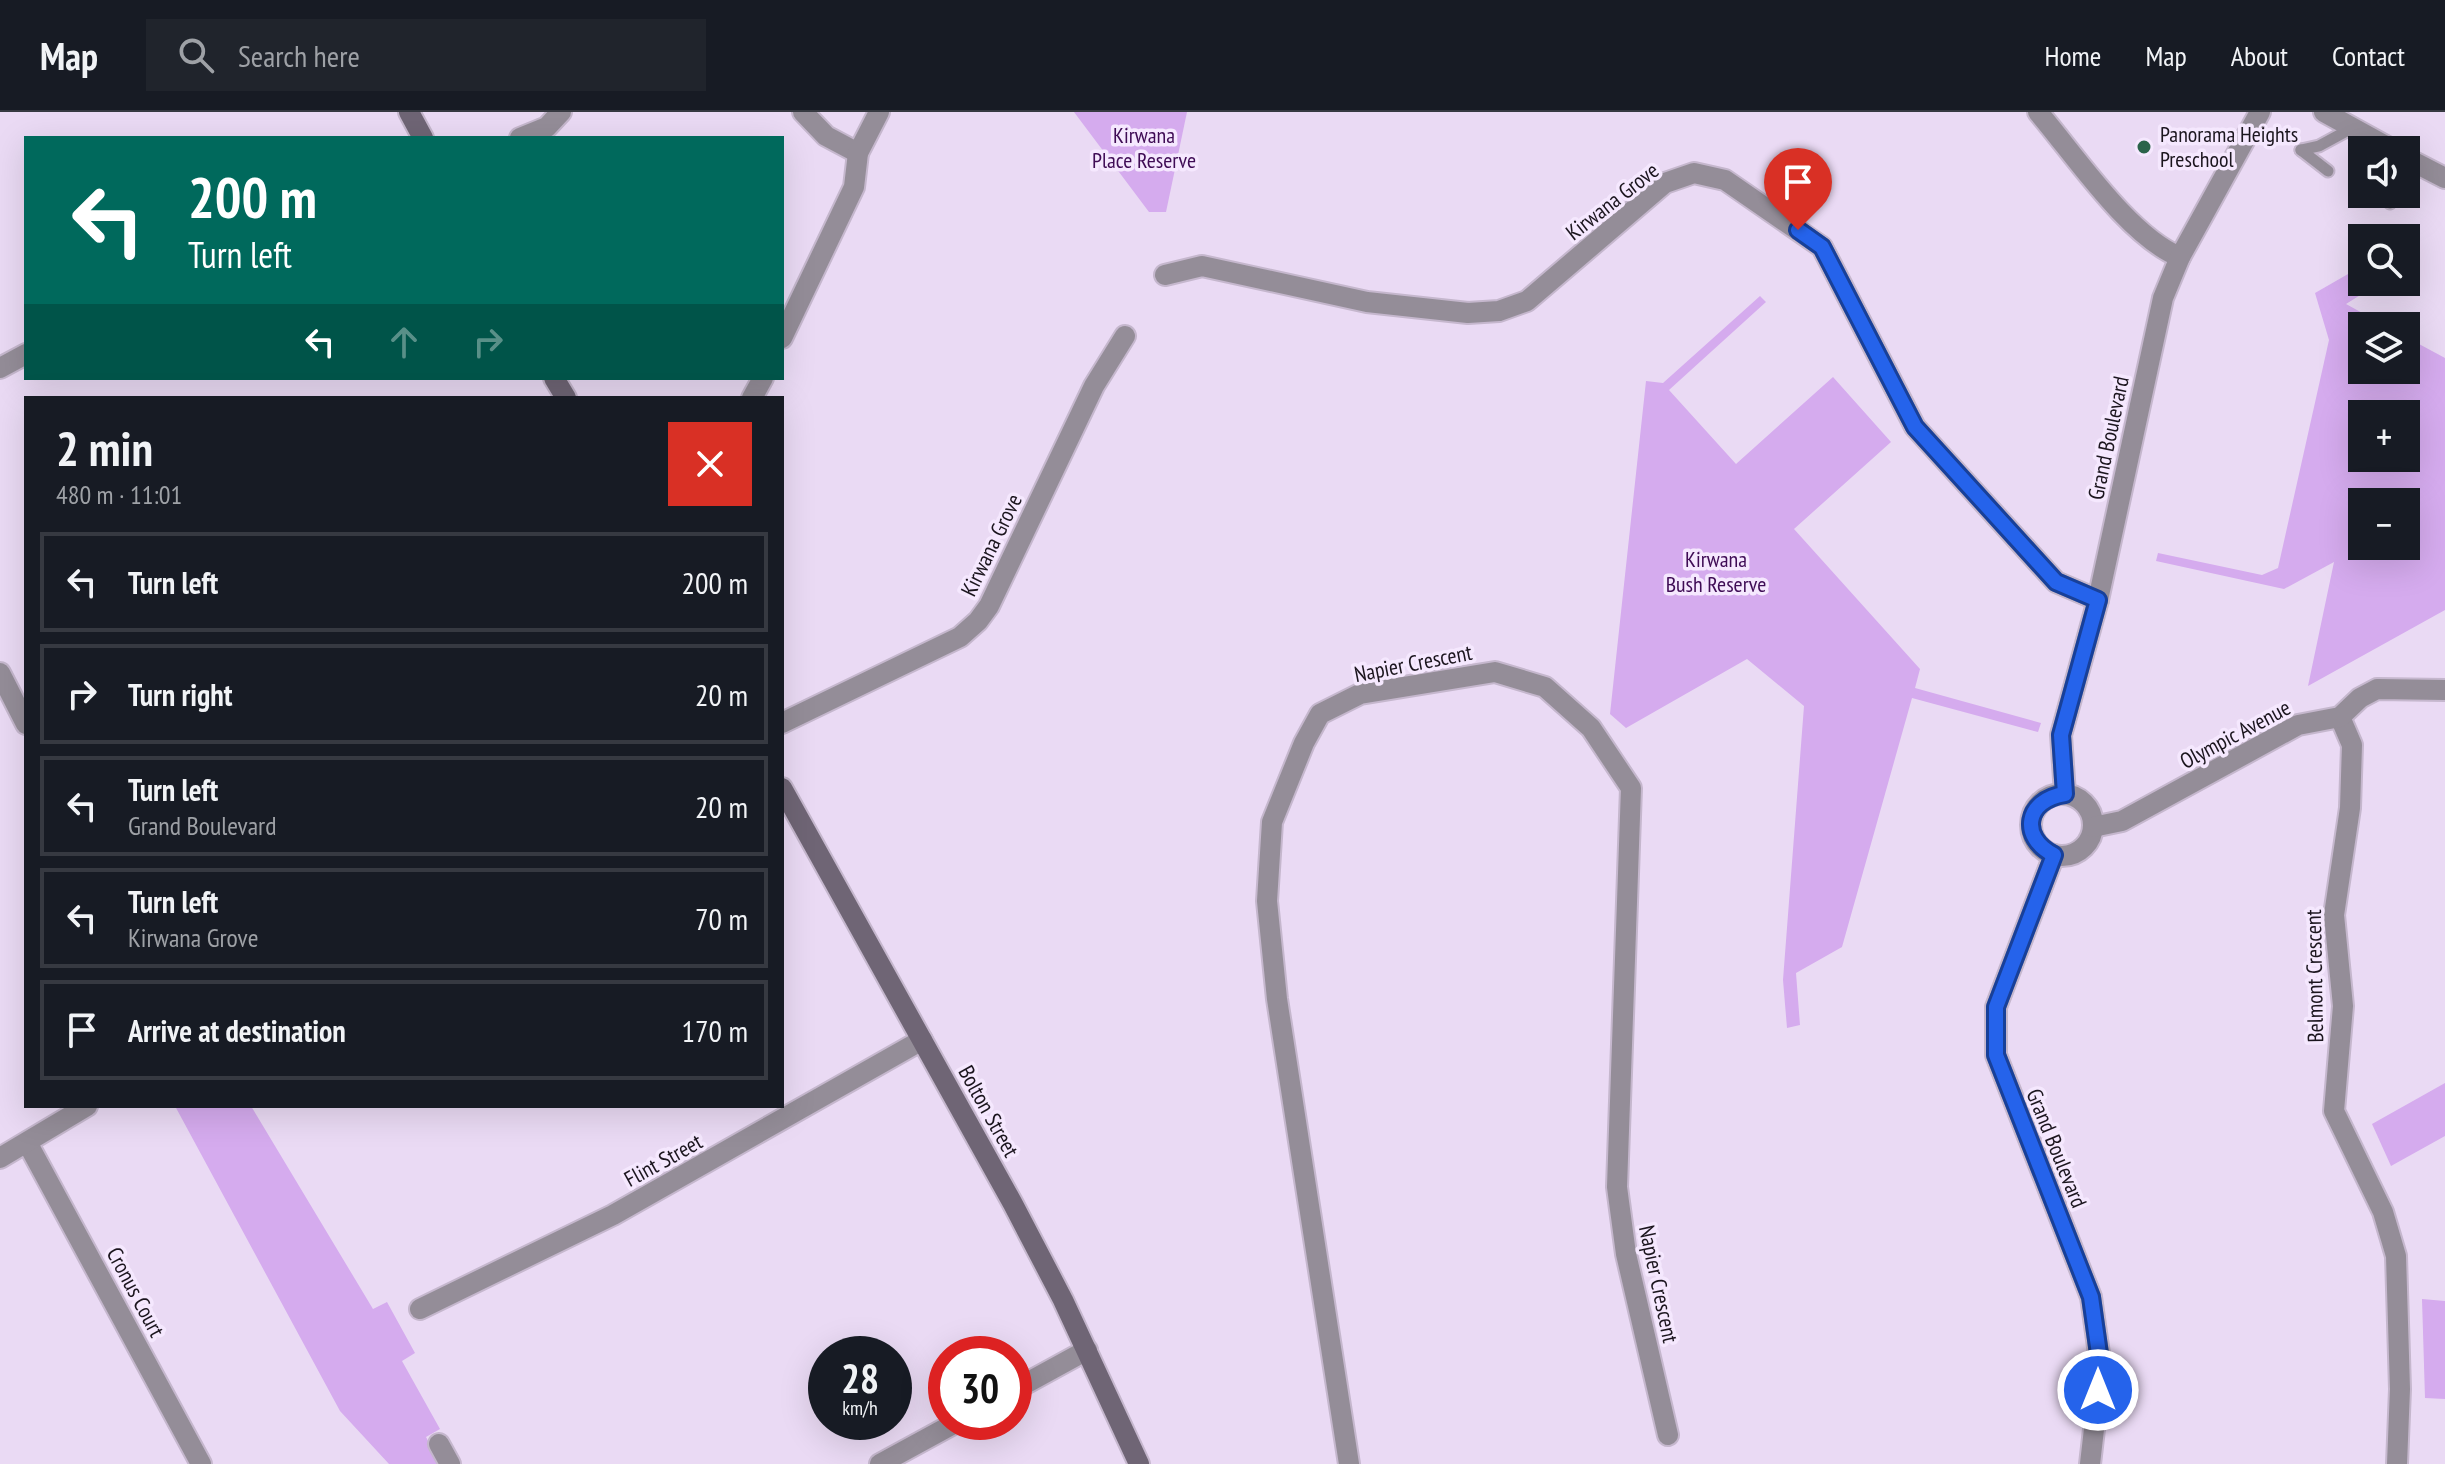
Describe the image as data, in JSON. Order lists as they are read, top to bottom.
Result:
{
  "streets": {
    "main road": ["Bolton Street"],
    "street": [
      "Kirwana Grove",
      "Grand Boulevard",
      "Napier Crescent",
      "Olympic Avenue",
      "Belmont Crescent",
      "Flint Street",
      "Cronus Court"
    ]
  },
  "crossings": [
    ["Kirwana Grove", "Grand Boulevard"],
    ["Grand Boulevard", "Olympic Avenue"],
    ["Olympic Avenue", "Belmont Crescent"],
    ["Bolton Street", "Flint Street"]
  ],
  "parks": ["Kirwana Place Reserve", "Kirwana Bush Reserve"],
  "places": ["Panorama Heights Preschool"],
  "page": {
    "header": "Map",
    "search": "Search here",
    "nav": [
      "Home",
      "Map",
      "About",
      "Contact"
    ],
    "map_buttons": ["+", "−"],
    "turn": ["200 m", "Turn left"],
    "heading": ["2 min", "480 m · 11:01"],
    "list": [
      {
        "name": "Turn left",
        "value": "200 m"
      },
      {
        "name": "Turn right",
        "value": "20 m"
      },
      {
        "name": "Turn left",
        "note": "Grand Boulevard",
        "value": "20 m"
      },
      {
        "name": "Turn left",
        "note": "Kirwana Grove",
        "value": "70 m"
      },
      {
        "name": "Arrive at destination",
        "value": "170 m"
      }
    ],
    "speed": "28 km/h",
    "limit": "30"
  }
}
